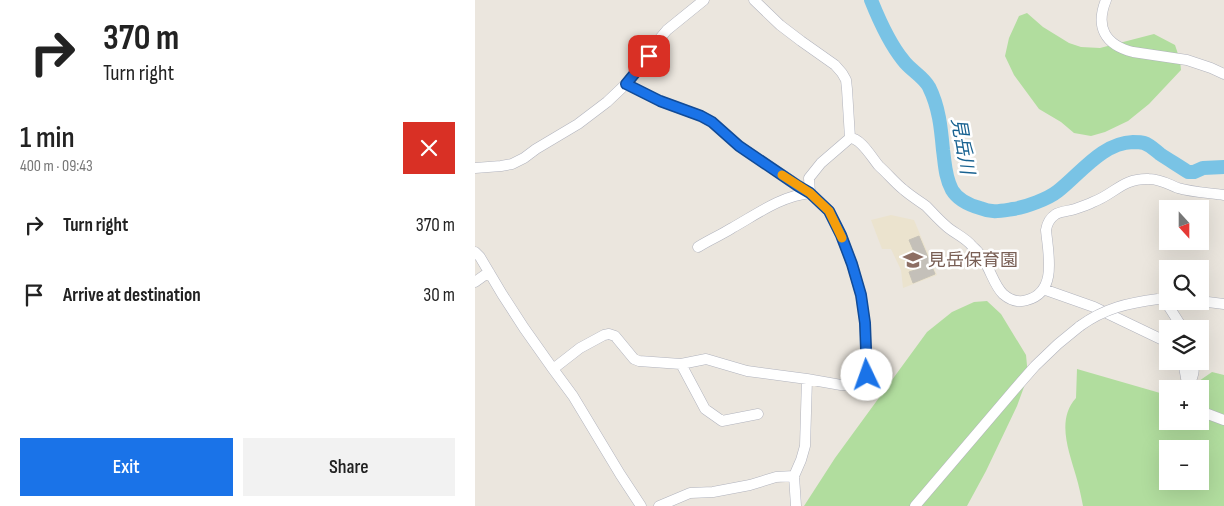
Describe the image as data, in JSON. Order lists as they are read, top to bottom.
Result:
{
  "water": ["見岳川"],
  "places": {
    "school or university": ["見岳保育園"]
  },
  "north": "bottom",
  "page": {
    "turn": ["370 m", "Turn right"],
    "heading": ["1 min", "400 m · 09:43"],
    "list": [
      {
        "name": "Turn right",
        "value": "370 m"
      },
      {
        "name": "Arrive at destination",
        "value": "30 m"
      }
    ],
    "map_buttons": ["+", "−"],
    "buttons": ["Exit", "Share"]
  }
}
